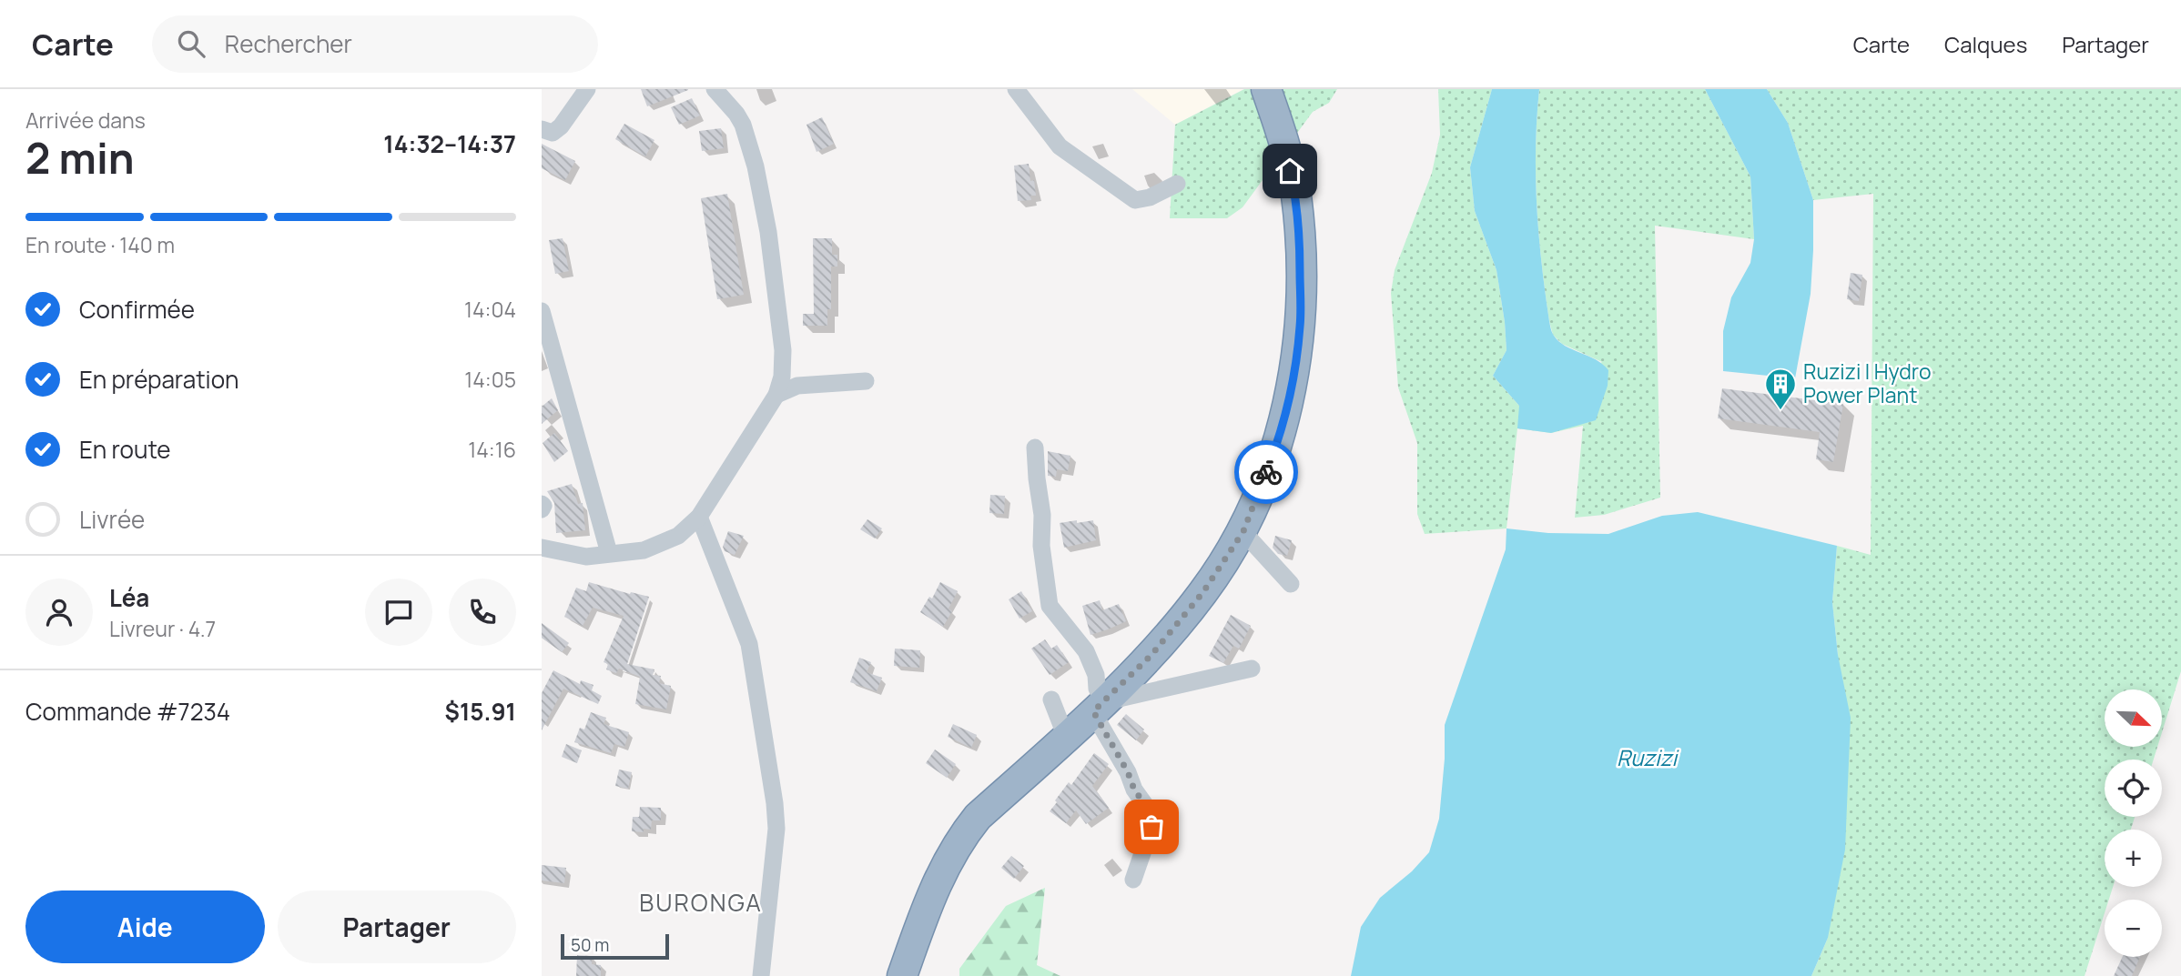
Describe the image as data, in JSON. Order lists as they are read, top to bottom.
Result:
{
  "districts": ["BURONGA"],
  "water": ["Ruzizi"],
  "places": {
    "building": ["Ruzizi I Hydro Power Plant"]
  },
  "scale_bar": "50 m",
  "north": "bottom right",
  "page": {
    "header": "Carte",
    "search": "Rechercher",
    "nav": ["Carte", "Calques", "Partager"],
    "heading": ["2 min", "Arrivée dans", "14:32–14:37"],
    "panel": [
      "Léa",
      "Livreur · 4.7",
      "Commande #7234",
      "$15.91"
    ],
    "bar": "En route · 140 m",
    "list": [
      ["Confirmée", "14:04"],
      ["En préparation", "14:05"],
      ["En route", "14:16"],
      "Livrée"
    ],
    "map_buttons": ["+", "−"],
    "buttons": ["Aide", "Partager"],
    "scale": "50 m"
  }
}
